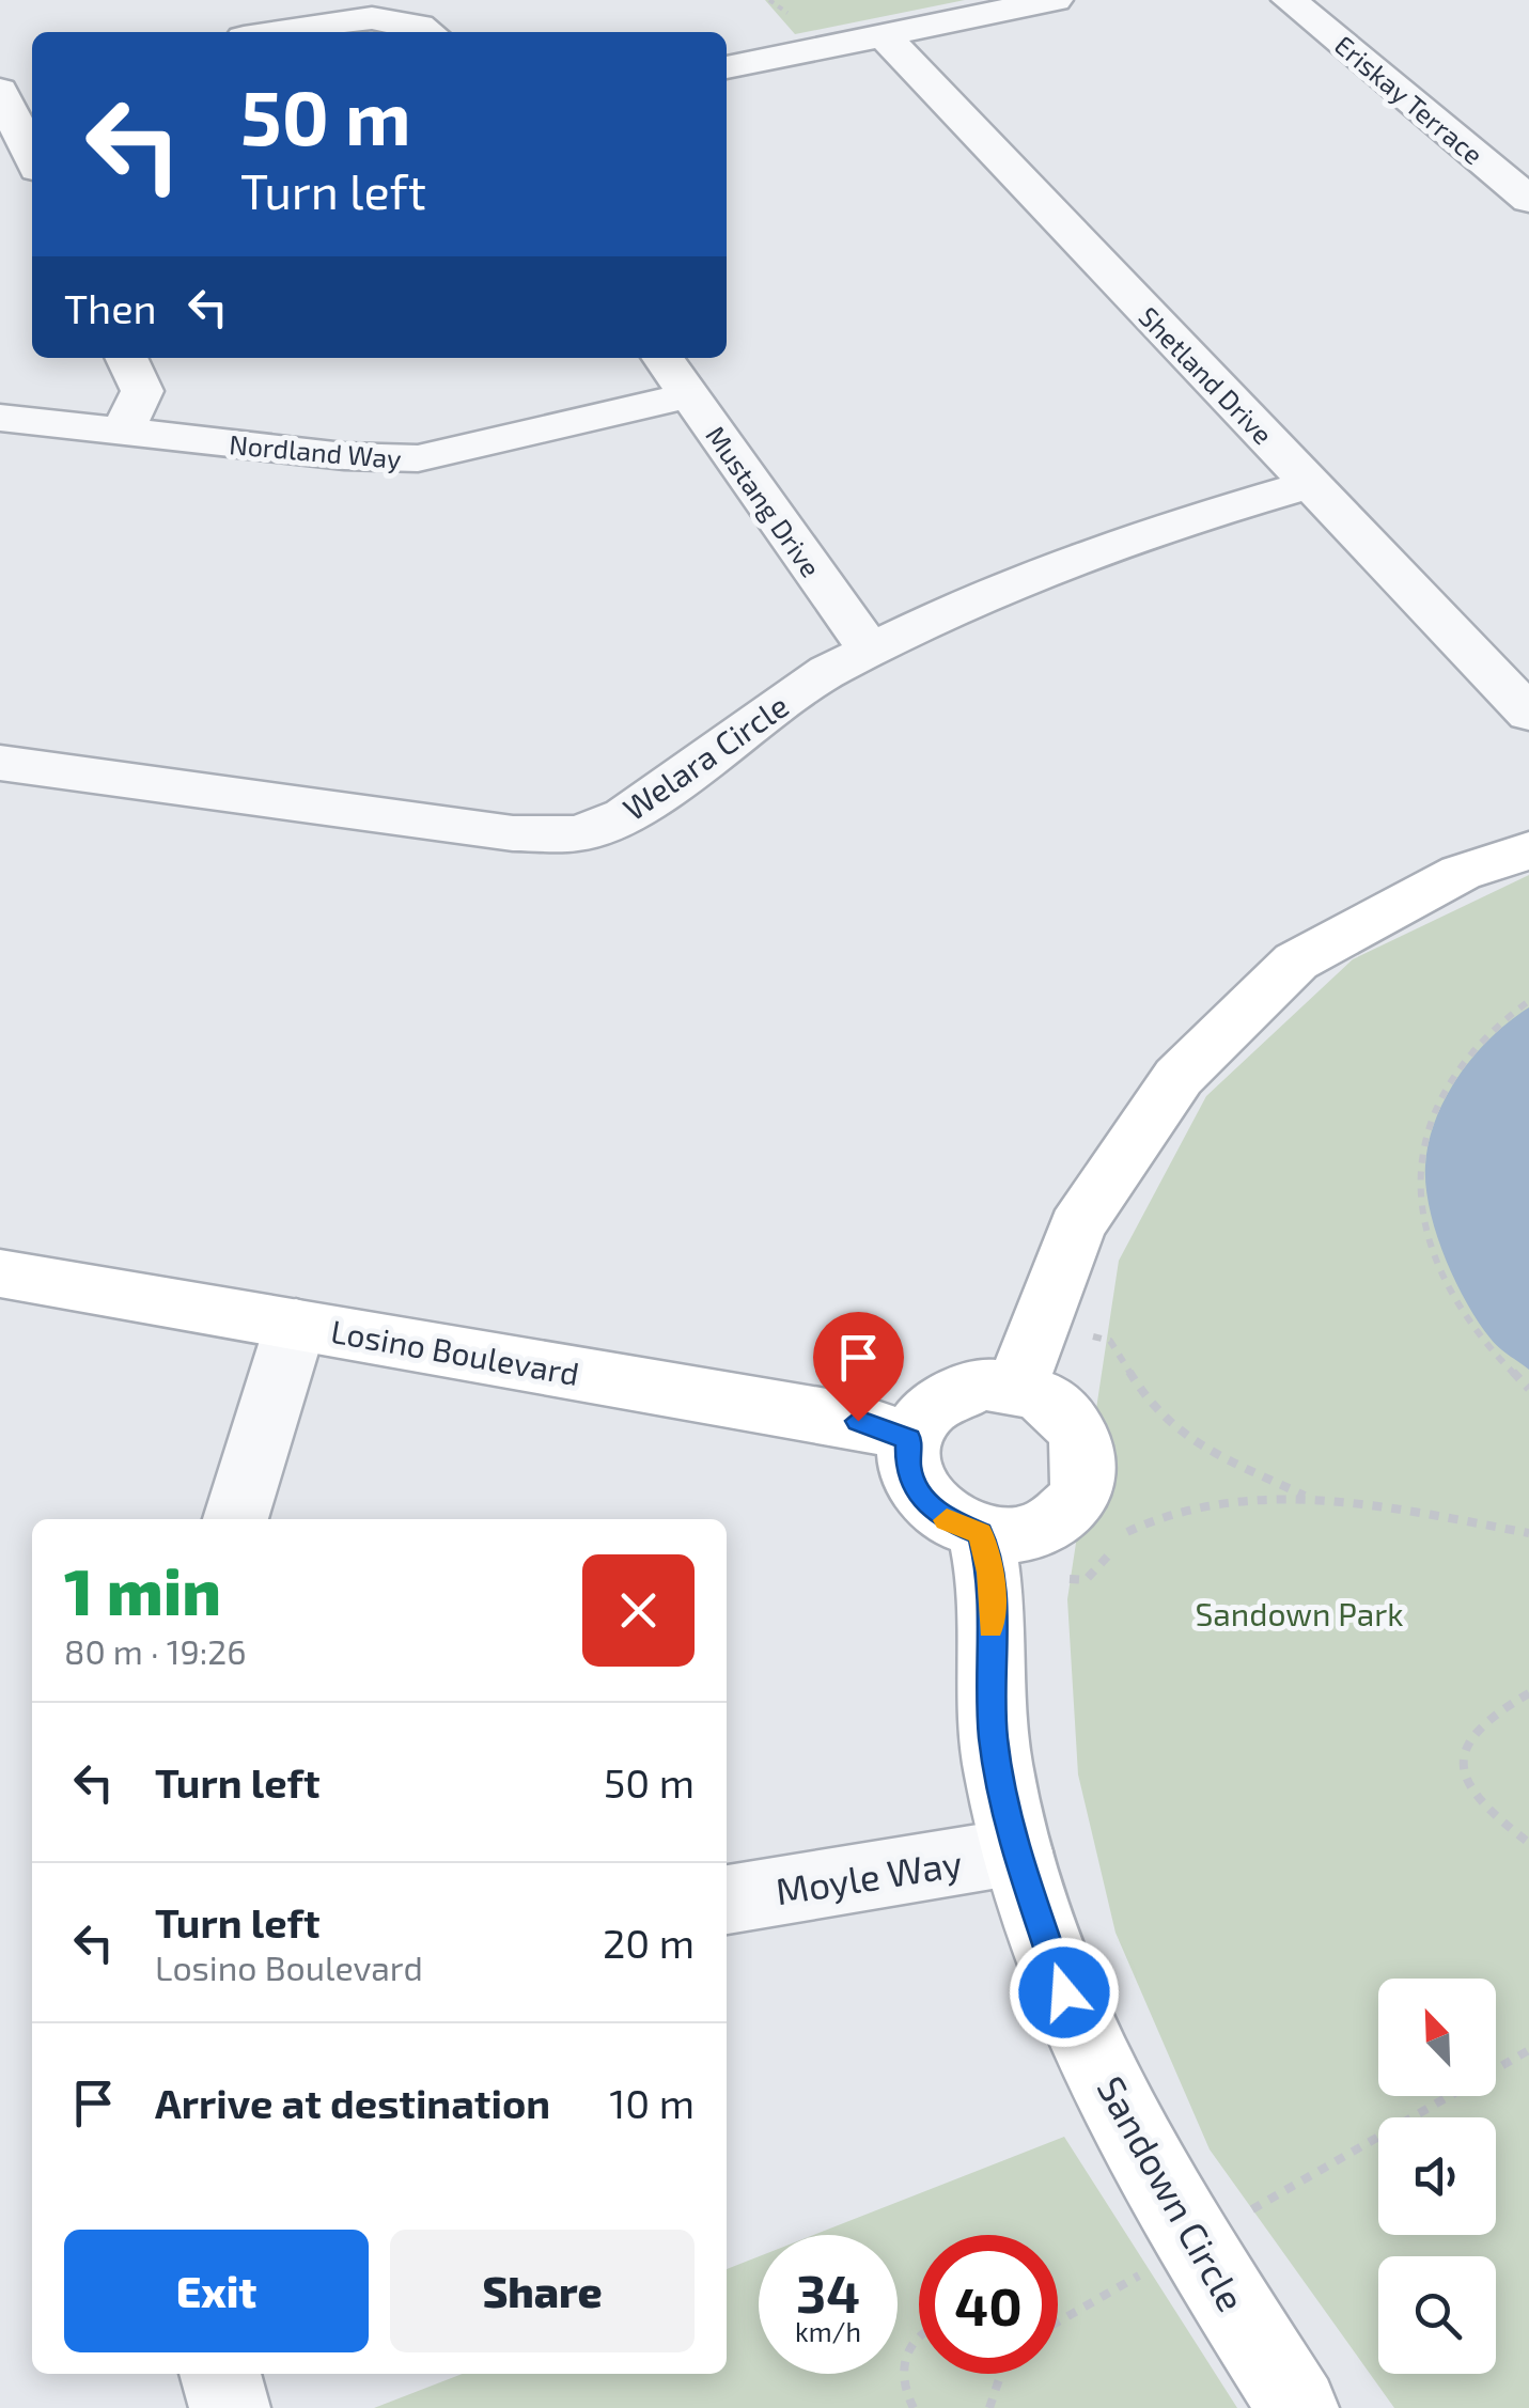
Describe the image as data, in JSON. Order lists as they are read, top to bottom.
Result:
{
  "streets": {
    "street": [
      "Eriskay Terrace",
      "Shetland Drive",
      "Nordland Way",
      "Mustang Drive",
      "Welara Circle",
      "Losino Boulevard",
      "Moyle Way",
      "Sandown Circle"
    ]
  },
  "crossings": [
    ["Shetland Drive", "Welara Circle"],
    ["Nordland Way", "Mustang Drive"],
    ["Mustang Drive", "Welara Circle"],
    ["Losino Boulevard", "Sandown Circle"],
    ["Moyle Way", "Sandown Circle"]
  ],
  "parks": ["Sandown Park"],
  "north": "top left",
  "page": {
    "turn": ["50 m", "Turn left"],
    "then": "Then",
    "heading": ["1 min", "80 m · 19:26"],
    "list": [
      {
        "name": "Turn left",
        "value": "50 m"
      },
      {
        "name": "Turn left",
        "note": "Losino Boulevard",
        "value": "20 m"
      },
      {
        "name": "Arrive at destination",
        "value": "10 m"
      }
    ],
    "buttons": ["Exit", "Share"],
    "speed": "34 km/h",
    "limit": "40"
  }
}
